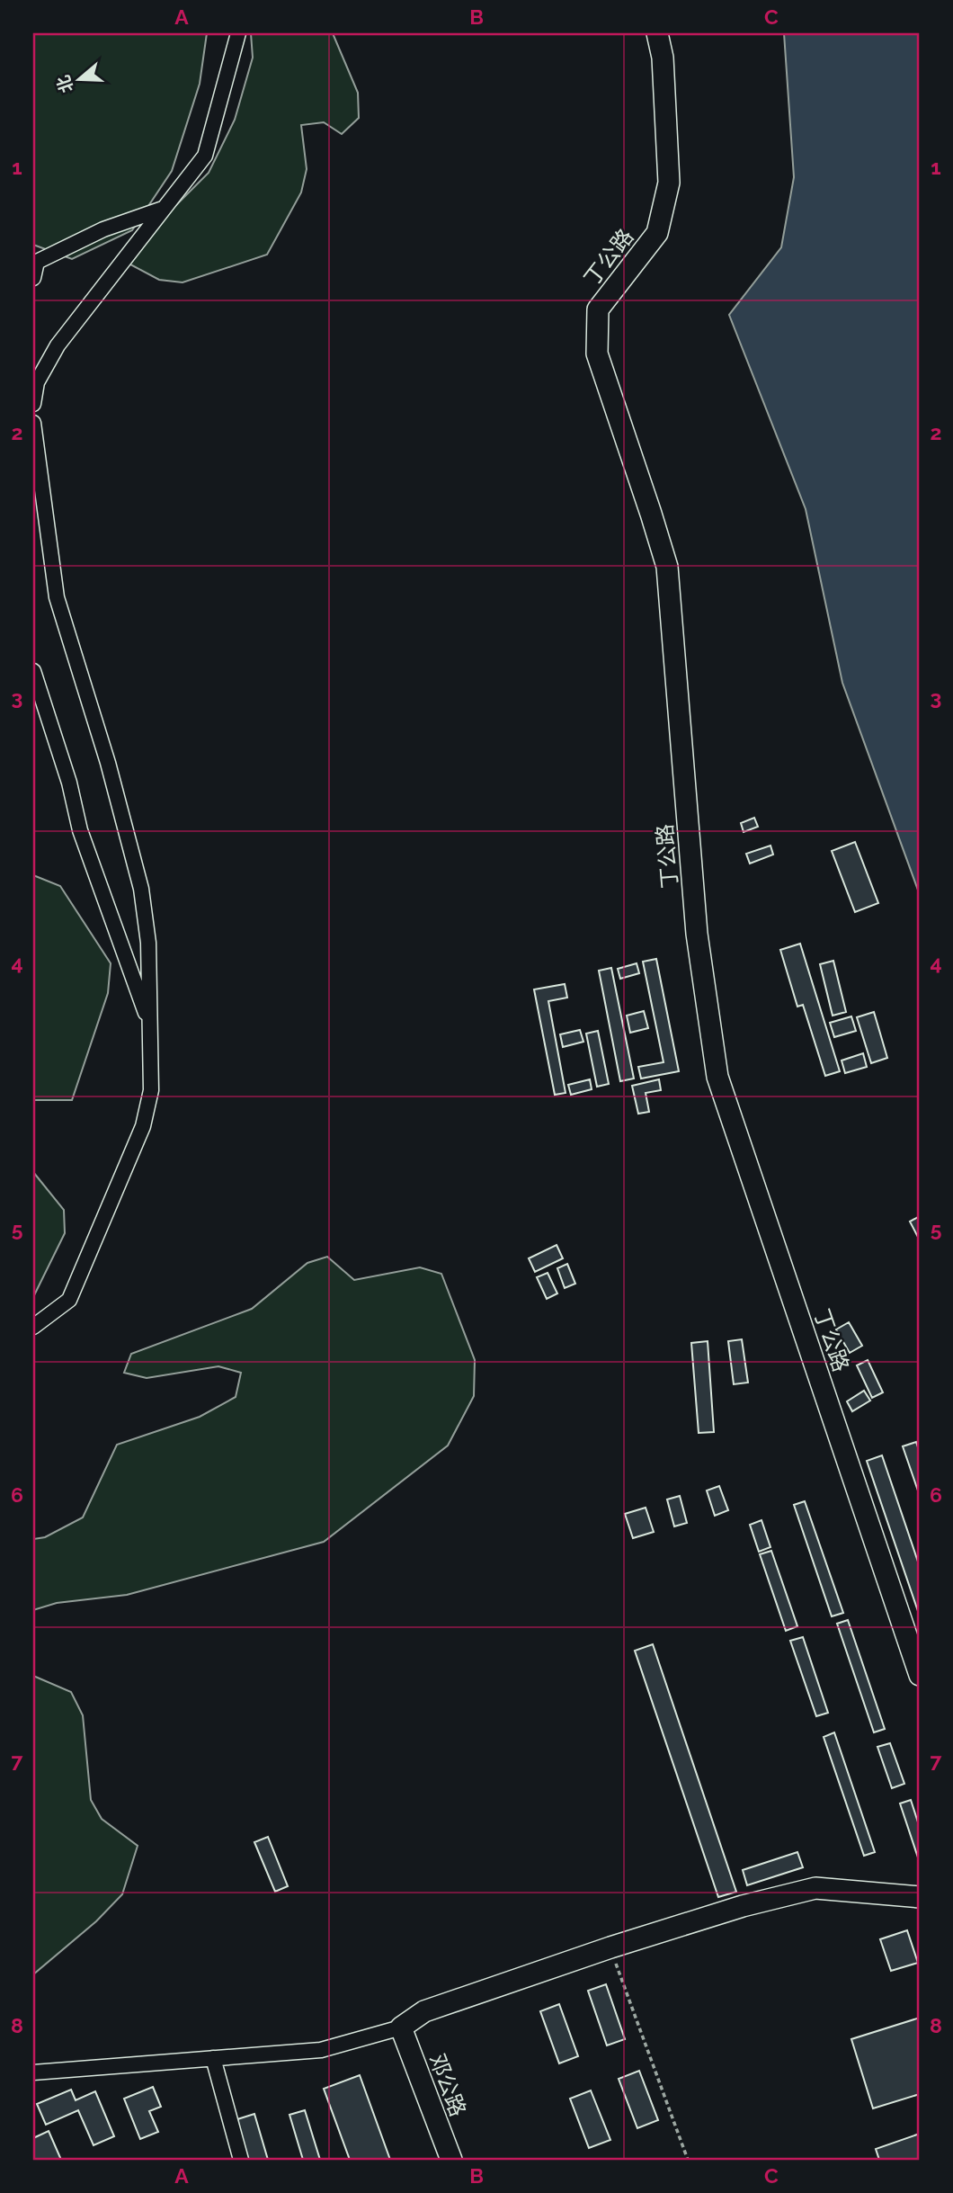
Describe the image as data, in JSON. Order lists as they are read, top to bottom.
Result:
{
  "streets": {
    "street": ["丁公路", "邓公路"]
  },
  "north": "left",
  "grid": {
    "columns": ["A", "B", "C"],
    "rows": [
      "1",
      "2",
      "3",
      "4",
      "5",
      "6",
      "7",
      "8"
    ]
  }
}
